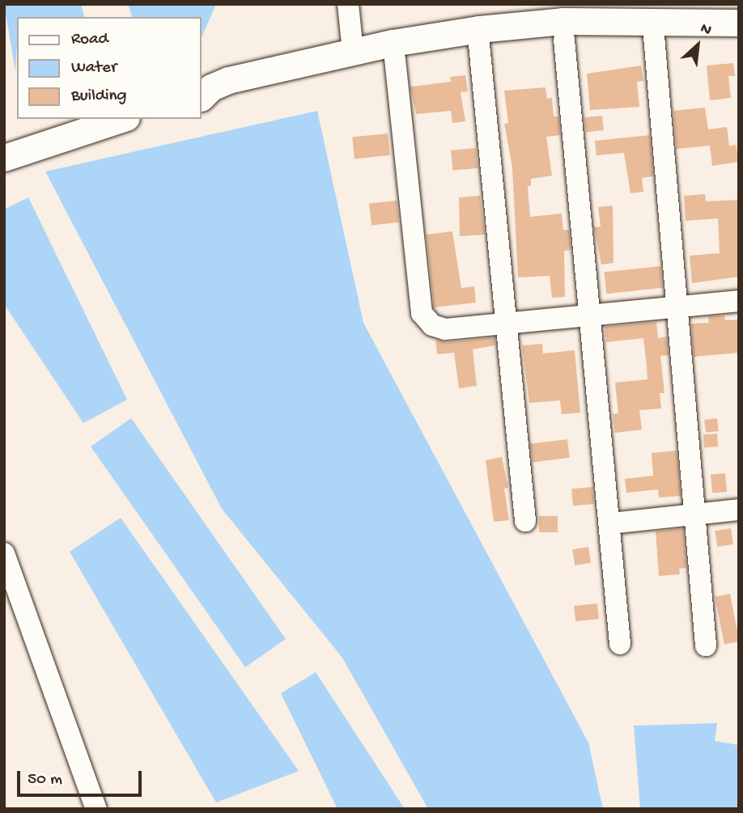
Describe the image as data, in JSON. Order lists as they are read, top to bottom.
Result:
{
  "legend": ["Road", "Water", "Building"],
  "scale_bar": "50 m",
  "north": "top right"
}
